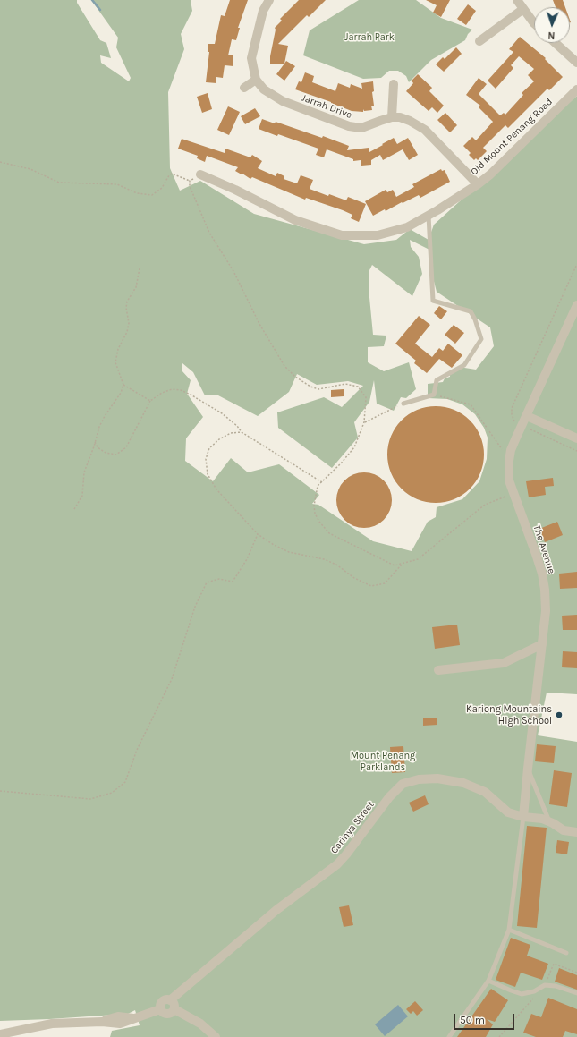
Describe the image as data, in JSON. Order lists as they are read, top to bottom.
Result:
{
  "streets": {
    "street": [
      "Jarrah Drive",
      "Old Mount Penang Road",
      "The Avenue",
      "Carinya Street"
    ]
  },
  "crossings": [
    ["Jarrah Drive", "Old Mount Penang Road"],
    ["The Avenue", "Carinya Street"]
  ],
  "parks": ["Jarrah Park", "Mount Penang Parklands"],
  "places": ["Kariong Mountains High School"],
  "scale_bar": "50 m",
  "north": "bottom"
}
